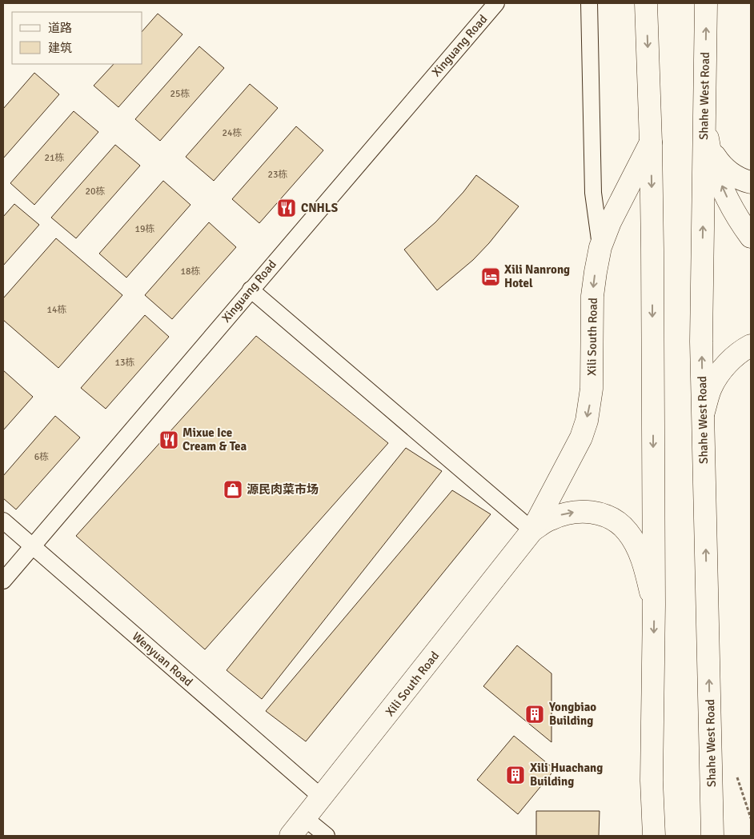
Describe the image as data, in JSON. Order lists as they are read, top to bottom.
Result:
{
  "streets": {
    "main road": ["Shahe West Road", "Xili South Road"],
    "street": ["Xinguang Road", "Wenyuan Road"]
  },
  "crossings": [
    ["Xinguang Road", "Wenyuan Road"],
    ["Xili South Road", "Wenyuan Road"]
  ],
  "places": {
    "restaurant": ["CNHLS", "Mixue Ice Cream & Tea"],
    "hotel": ["Xili Nanrong Hotel"],
    "shop": ["源民肉菜市场"],
    "building": ["Yongbiao Building", "Xili Huachang Building"]
  },
  "house_numbers": [
    "25栋",
    "24栋",
    "21栋",
    "23栋",
    "20栋",
    "19栋",
    "18栋",
    "14栋",
    "13栋",
    "6栋"
  ],
  "legend": ["道路", "建筑"]
}
